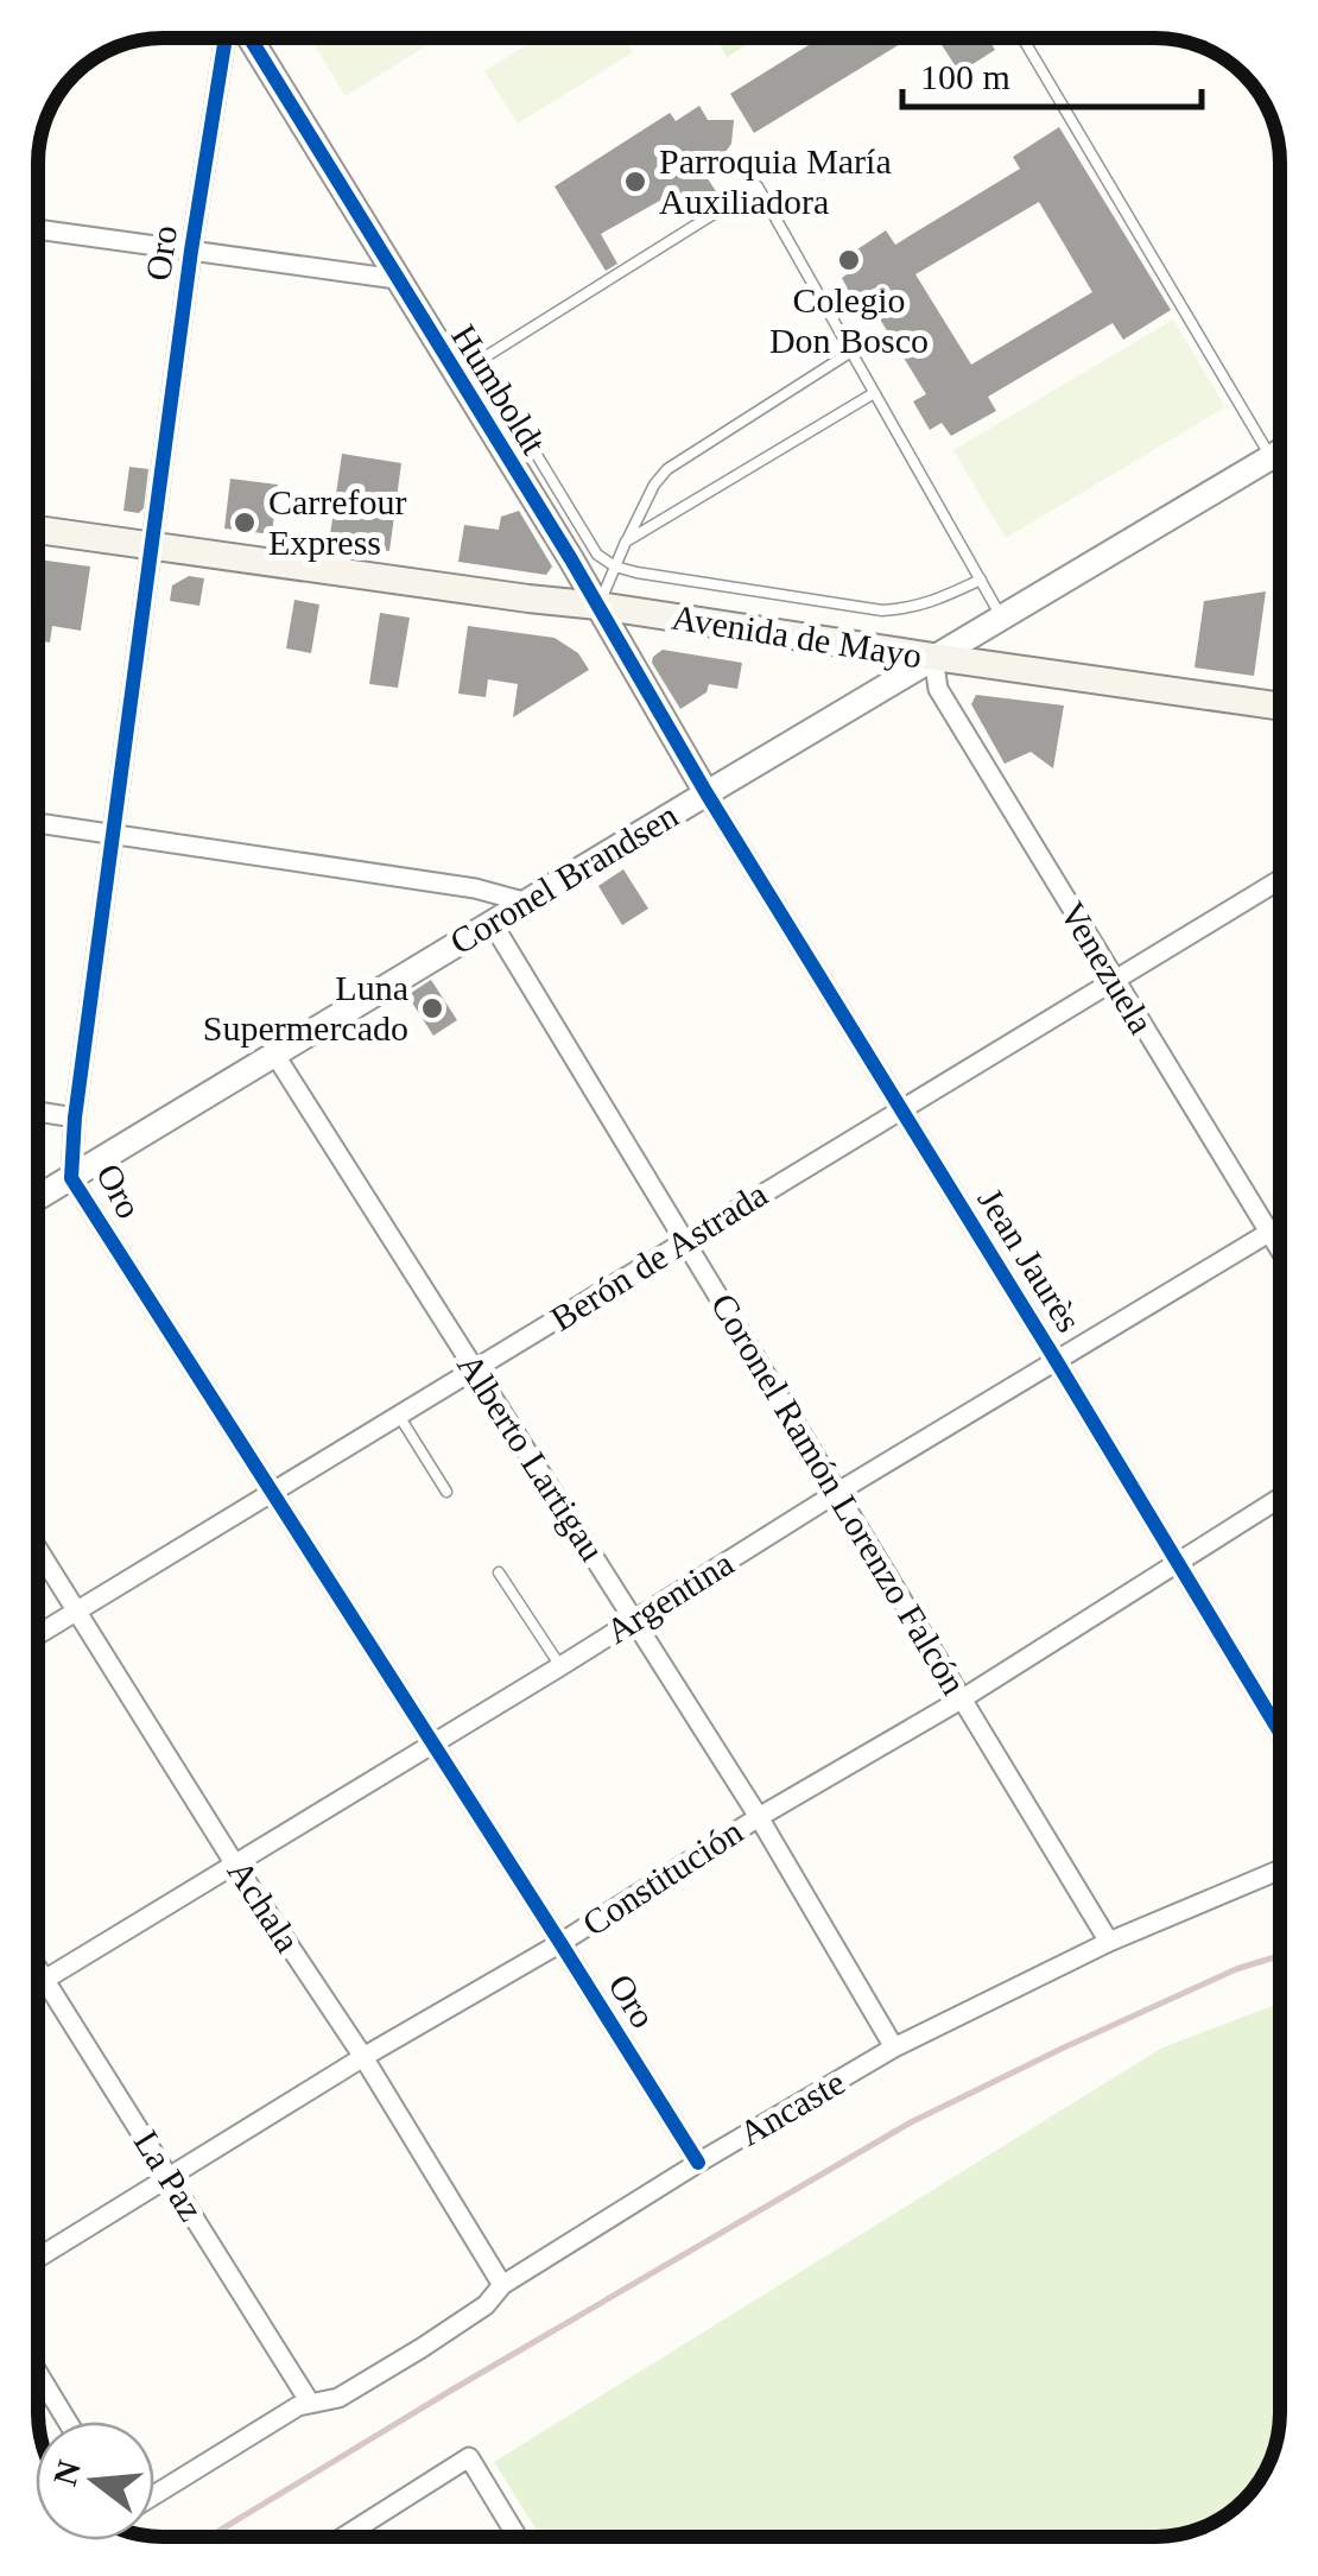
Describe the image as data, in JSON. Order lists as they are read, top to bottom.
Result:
{
  "streets": {
    "main road": ["Avenida de Mayo"],
    "street": [
      "Oro",
      "Humboldt",
      "Coronel Brandsen",
      "Venezuela",
      "Berón de Astrada",
      "Jean Jaurès",
      "Alberto Lartigau",
      "Coronel Ramón Lorenzo Falcón",
      "Argentina",
      "Constitución",
      "Achala",
      "Ancaste",
      "La Paz"
    ]
  },
  "crossings": [
    ["Oro", "Avenida de Mayo"],
    ["Oro", "Coronel Brandsen"],
    ["Oro", "Berón de Astrada"],
    ["Oro", "Argentina"],
    ["Oro", "Constitución"],
    ["Oro", "Ancaste"],
    ["Humboldt", "Avenida de Mayo"],
    ["Humboldt", "Coronel Brandsen"],
    ["Humboldt", "Jean Jaurès"],
    ["Avenida de Mayo", "Coronel Brandsen"],
    ["Avenida de Mayo", "Venezuela"],
    ["Coronel Brandsen", "Venezuela"],
    ["Coronel Brandsen", "Jean Jaurès"],
    ["Coronel Brandsen", "Alberto Lartigau"],
    ["Coronel Brandsen", "Coronel Ramón Lorenzo Falcón"],
    ["Venezuela", "Berón de Astrada"],
    ["Venezuela", "Argentina"],
    ["Berón de Astrada", "Jean Jaurès"],
    ["Berón de Astrada", "Alberto Lartigau"],
    ["Berón de Astrada", "Coronel Ramón Lorenzo Falcón"],
    ["Berón de Astrada", "Achala"],
    ["Jean Jaurès", "Argentina"],
    ["Jean Jaurès", "Constitución"],
    ["Alberto Lartigau", "Argentina"],
    ["Alberto Lartigau", "Constitución"],
    ["Alberto Lartigau", "Ancaste"],
    ["Coronel Ramón Lorenzo Falcón", "Argentina"],
    ["Coronel Ramón Lorenzo Falcón", "Constitución"],
    ["Coronel Ramón Lorenzo Falcón", "Ancaste"],
    ["Argentina", "Achala"],
    ["Argentina", "La Paz"],
    ["Constitución", "Achala"],
    ["Constitución", "La Paz"],
    ["Achala", "Ancaste"],
    ["Ancaste", "La Paz"]
  ],
  "places": [
    "Parroquia María Auxiliadora",
    "Colegio Don Bosco",
    "Carrefour Express",
    "Luna Supermercado"
  ],
  "scale_bar": "100 m",
  "north": "left"
}
